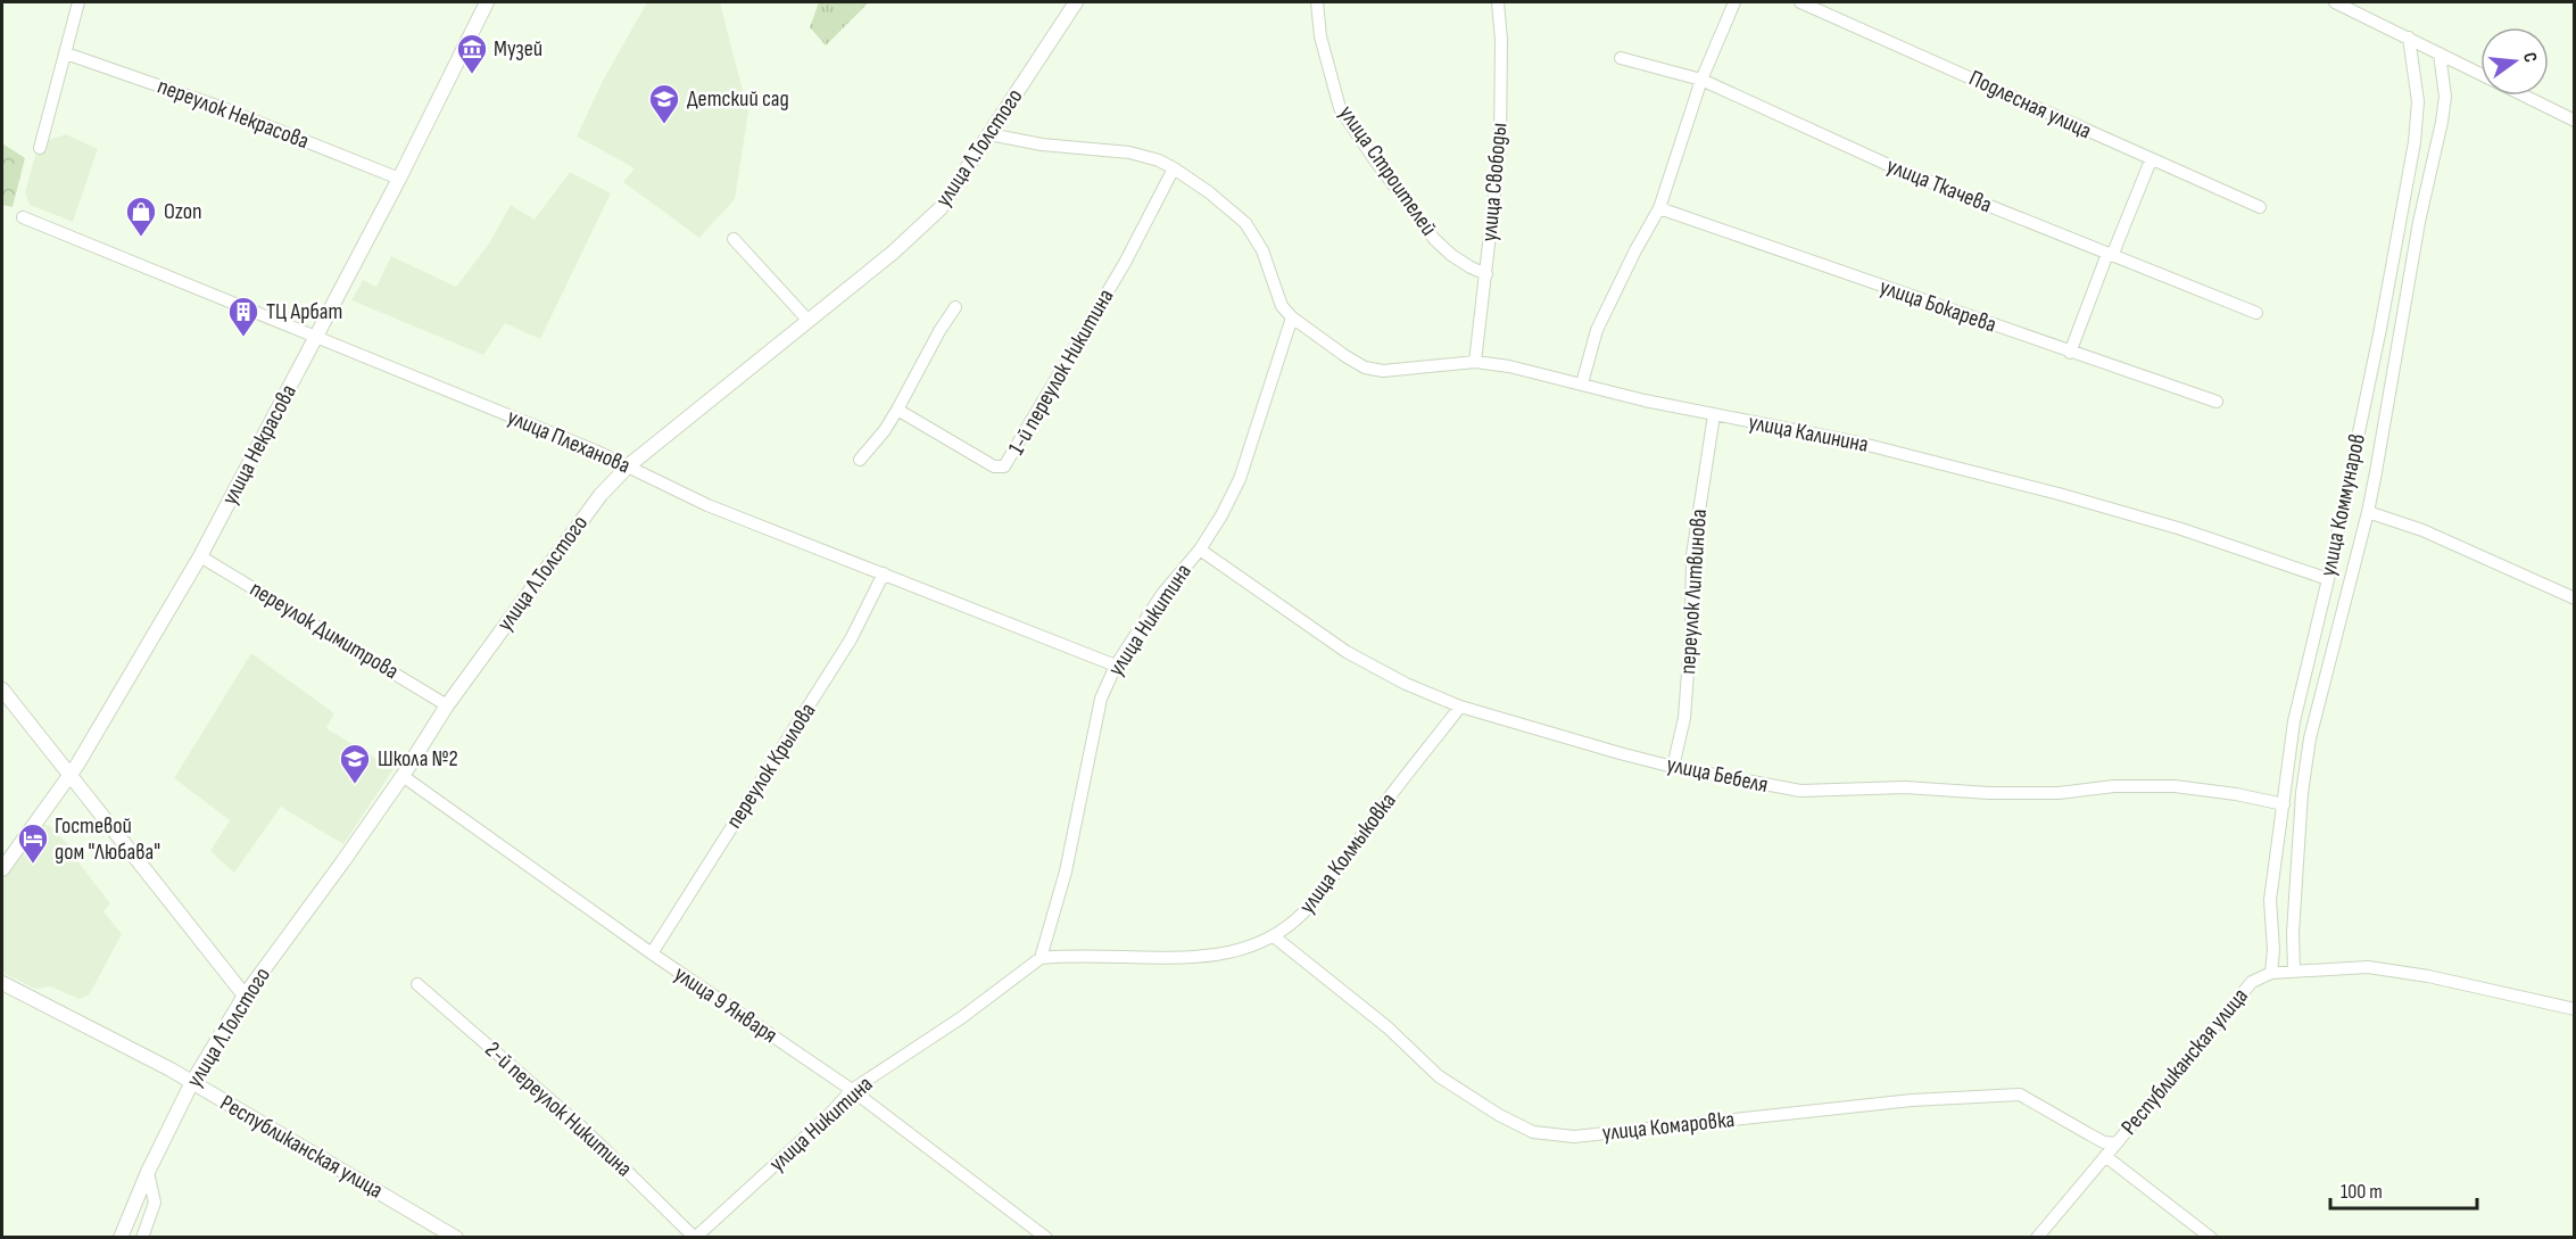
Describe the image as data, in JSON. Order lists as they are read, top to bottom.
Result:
{
  "streets": {
    "street": [
      "Подлесная улица",
      "переулок Некрасова",
      "улица Л.Толстого",
      "улица Строителей",
      "улица Свободы",
      "улица Ткачева",
      "улица Бокарева",
      "1-й переулок Никитина",
      "улица Калинина",
      "улица Плеханова",
      "улица Некрасова",
      "улица Коммунаров",
      "переулок Литвинова",
      "улица Никитина",
      "переулок Димитрова",
      "переулок Крылова",
      "улица Бебеля",
      "улица Колмыковка",
      "улица 9 Января",
      "Республиканская улица",
      "2-й переулок Никитина",
      "улица Комаровка"
    ]
  },
  "crossings": [
    ["переулок Некрасова", "улица Некрасова"],
    ["улица Л.Толстого", "улица Плеханова"],
    ["улица Л.Толстого", "переулок Димитрова"],
    ["улица Л.Толстого", "улица 9 Января"],
    ["улица Л.Толстого", "Республиканская улица"],
    ["улица Строителей", "улица Свободы"],
    ["улица Свободы", "улица Калинина"],
    ["улица Калинина", "улица Коммунаров"],
    ["улица Калинина", "переулок Литвинова"],
    ["улица Калинина", "улица Никитина"],
    ["улица Плеханова", "улица Некрасова"],
    ["улица Плеханова", "улица Никитина"],
    ["улица Плеханова", "переулок Крылова"],
    ["улица Некрасова", "переулок Димитрова"],
    ["улица Коммунаров", "улица Бебеля"],
    ["улица Коммунаров", "Республиканская улица"],
    ["переулок Литвинова", "улица Бебеля"],
    ["улица Никитина", "улица Бебеля"],
    ["улица Никитина", "улица Колмыковка"],
    ["улица Никитина", "улица 9 Января"],
    ["улица Никитина", "2-й переулок Никитина"],
    ["переулок Крылова", "улица 9 Января"],
    ["улица Бебеля", "улица Колмыковка"],
    ["улица Колмыковка", "улица Комаровка"],
    ["Республиканская улица", "улица Комаровка"]
  ],
  "places": {
    "museum": ["Музей"],
    "school or university": ["Детский сад", "Школа №2"],
    "shop": ["Ozon"],
    "building": ["ТЦ Арбат"],
    "hotel": ["Гостевой дом \"Любава\""]
  },
  "scale_bar": "100 m",
  "north": "right"
}
